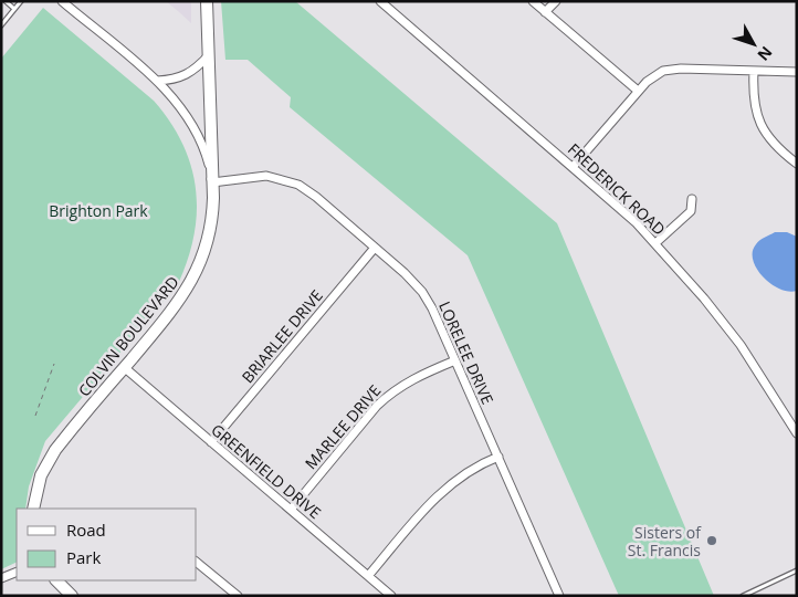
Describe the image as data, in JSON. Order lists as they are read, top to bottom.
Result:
{
  "streets": {
    "street": [
      "FREDERICK ROAD",
      "COLVIN BOULEVARD",
      "BRIARLEE DRIVE",
      "LORELEE DRIVE",
      "MARLEE DRIVE",
      "GREENFIELD DRIVE"
    ]
  },
  "crossings": [
    ["COLVIN BOULEVARD", "LORELEE DRIVE"],
    ["COLVIN BOULEVARD", "GREENFIELD DRIVE"],
    ["BRIARLEE DRIVE", "LORELEE DRIVE"],
    ["BRIARLEE DRIVE", "GREENFIELD DRIVE"],
    ["LORELEE DRIVE", "MARLEE DRIVE"],
    ["MARLEE DRIVE", "GREENFIELD DRIVE"]
  ],
  "parks": ["Brighton Park"],
  "places": ["Sisters of St. Francis"],
  "legend": ["Road", "Park"],
  "north": "bottom right"
}
